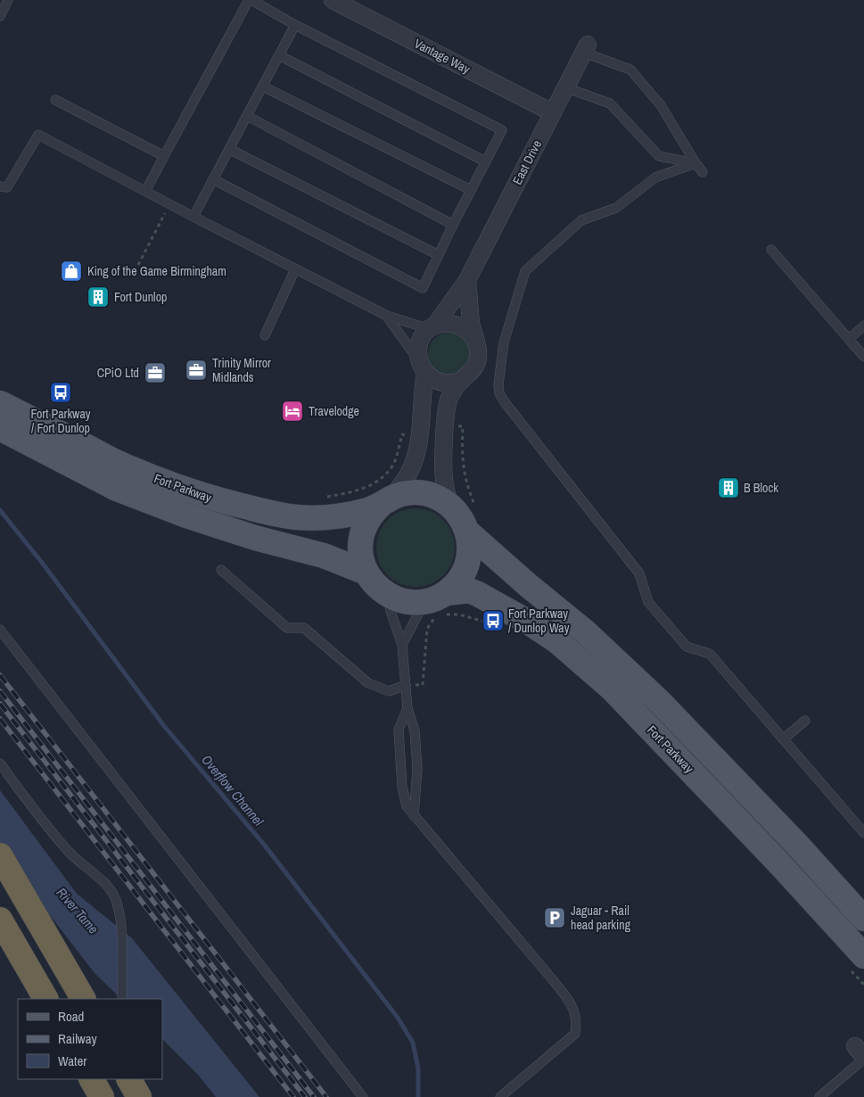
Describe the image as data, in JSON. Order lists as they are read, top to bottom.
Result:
{
  "streets": {
    "main road": ["Fort Parkway"],
    "street": ["Vantage Way", "East Drive"]
  },
  "crossings": [
    ["Vantage Way", "East Drive"]
  ],
  "water": ["Overflow Channel", "River Tame"],
  "places": {
    "shop": ["King of the Game Birmingham"],
    "building": ["Fort Dunlop", "B Block"],
    "office": ["Trinity Mirror Midlands", "CPiO Ltd"],
    "bus stop": ["Fort Parkway / Fort Dunlop", "Fort Parkway / Dunlop Way"],
    "hotel": ["Travelodge"],
    "parking": ["Jaguar - Rail head parking"]
  },
  "legend": ["Road", "Railway", "Water"]
}
